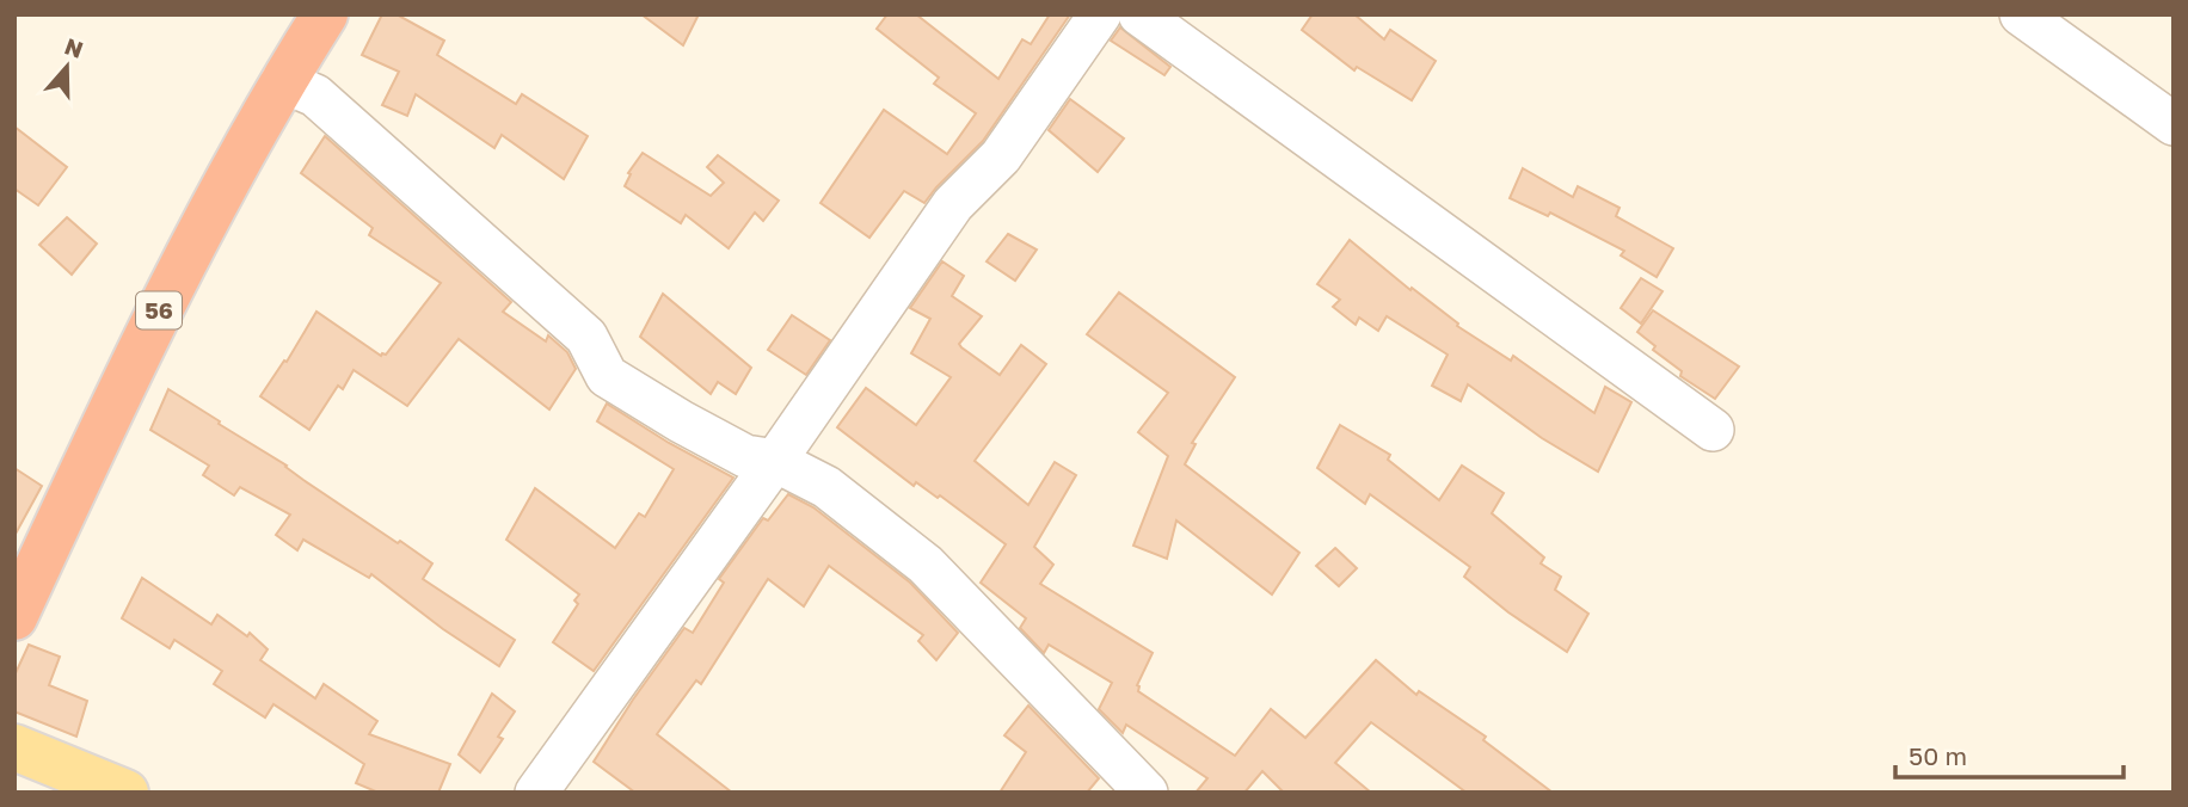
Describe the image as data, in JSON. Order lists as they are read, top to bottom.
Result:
{
  "streets": {
    "highway": ["56"]
  },
  "scale_bar": "50 m",
  "north": "top"
}
